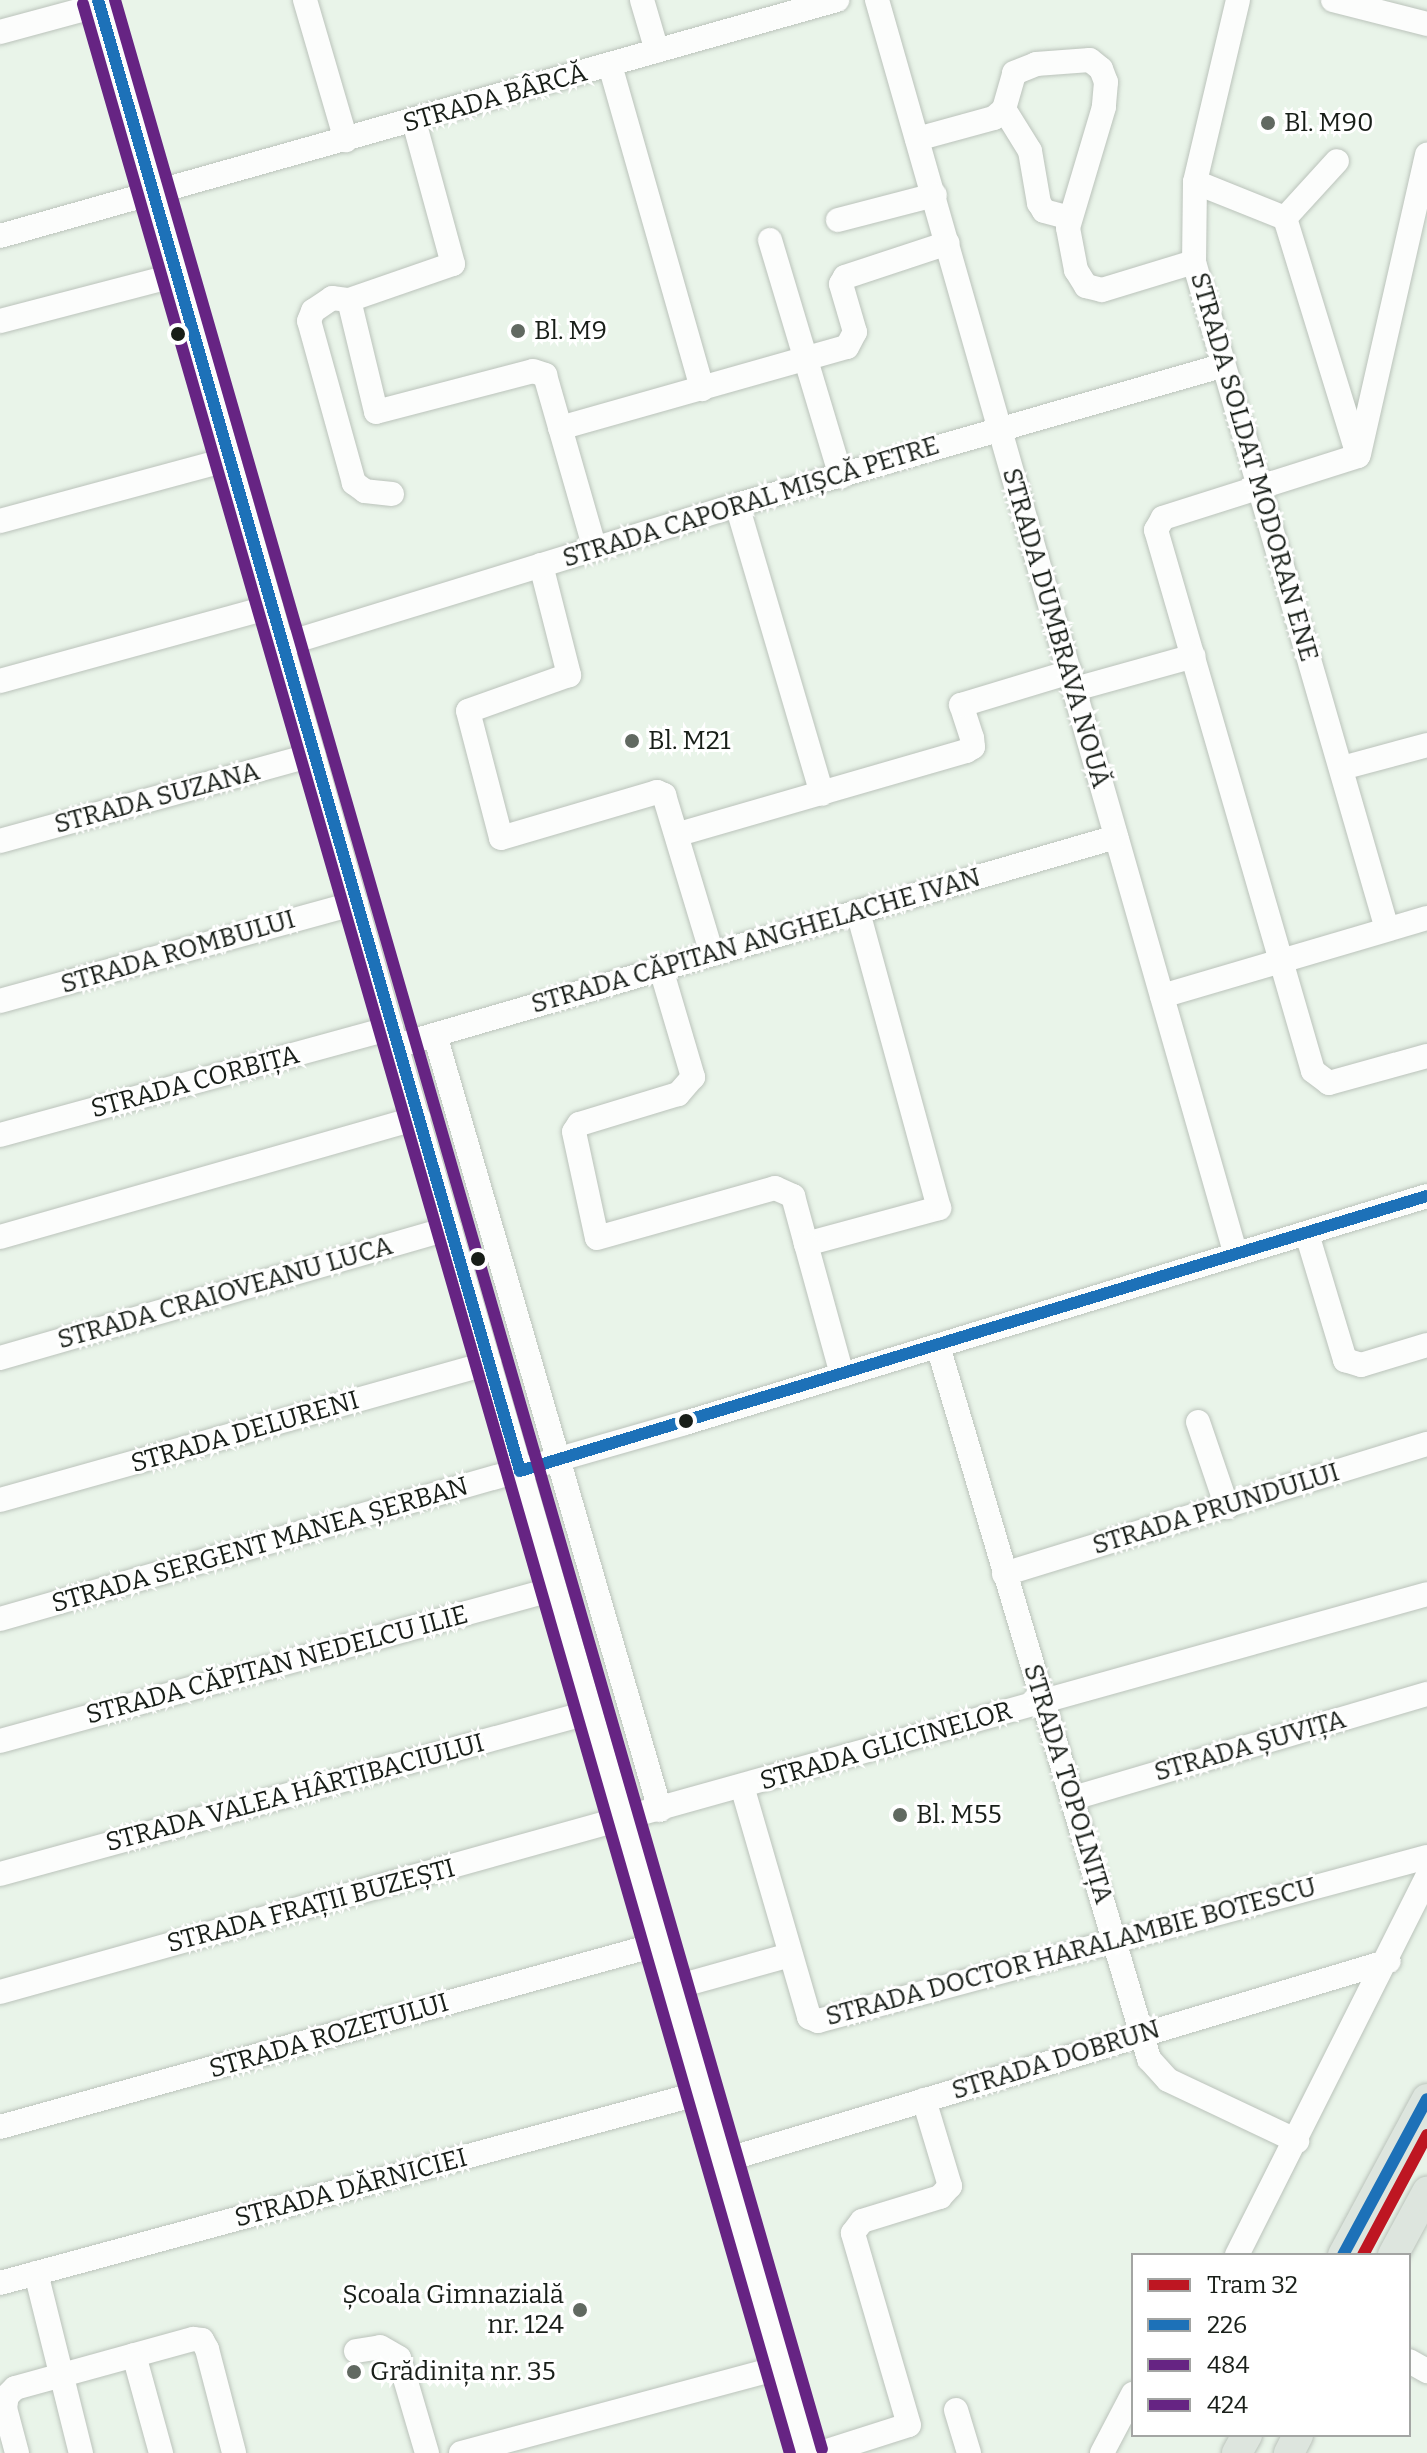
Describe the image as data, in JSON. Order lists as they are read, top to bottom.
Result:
{
  "streets": {
    "street": [
      "STRADA BÂRCĂ",
      "STRADA SOLDAT MODORAN ENE",
      "STRADA CAPORAL MIȘCĂ PETRE",
      "STRADA DUMBRAVA NOUĂ",
      "STRADA SUZANA",
      "STRADA CĂPITAN ANGHELACHE IVAN",
      "STRADA ROMBULUI",
      "STRADA CORBIȚA",
      "STRADA CRAIOVEANU LUCA",
      "STRADA DELURENI",
      "STRADA PRUNDULUI",
      "STRADA SERGENT MANEA ȘERBAN",
      "STRADA CĂPITAN NEDELCU ILIE",
      "STRADA GLICINELOR",
      "STRADA ȘUVIȚA",
      "STRADA TOPOLNIȚA",
      "STRADA VALEA HÂRTIBACIULUI",
      "STRADA FRAȚII BUZEȘTI",
      "STRADA DOCTOR HARALAMBIE BOTESCU",
      "STRADA ROZETULUI",
      "STRADA DOBRUN",
      "STRADA DĂRNICIEI"
    ]
  },
  "crossings": [
    ["STRADA SOLDAT MODORAN ENE", "STRADA CAPORAL MIȘCĂ PETRE"],
    ["STRADA CAPORAL MIȘCĂ PETRE", "STRADA DUMBRAVA NOUĂ"],
    ["STRADA DUMBRAVA NOUĂ", "STRADA CĂPITAN ANGHELACHE IVAN"],
    ["STRADA DUMBRAVA NOUĂ", "STRADA SERGENT MANEA ȘERBAN"],
    ["STRADA CĂPITAN ANGHELACHE IVAN", "STRADA CORBIȚA"],
    ["STRADA PRUNDULUI", "STRADA TOPOLNIȚA"],
    ["STRADA SERGENT MANEA ȘERBAN", "STRADA TOPOLNIȚA"],
    ["STRADA GLICINELOR", "STRADA TOPOLNIȚA"],
    ["STRADA GLICINELOR", "STRADA FRAȚII BUZEȘTI"],
    ["STRADA GLICINELOR", "STRADA DOCTOR HARALAMBIE BOTESCU"],
    ["STRADA ȘUVIȚA", "STRADA TOPOLNIȚA"],
    ["STRADA TOPOLNIȚA", "STRADA DOCTOR HARALAMBIE BOTESCU"],
    ["STRADA TOPOLNIȚA", "STRADA DOBRUN"]
  ],
  "places": [
    "Bl. M90",
    "Bl. M9",
    "Bl. M21",
    "Bl. M55",
    "Școala Gimnazială nr. 124",
    "Grădinița nr. 35"
  ],
  "lines": [
    "transit line 226",
    "transit line 424",
    "transit line 484",
    "tram line 32"
  ],
  "legend": [
    "Tram 32",
    "226",
    "484",
    "424"
  ]
}
